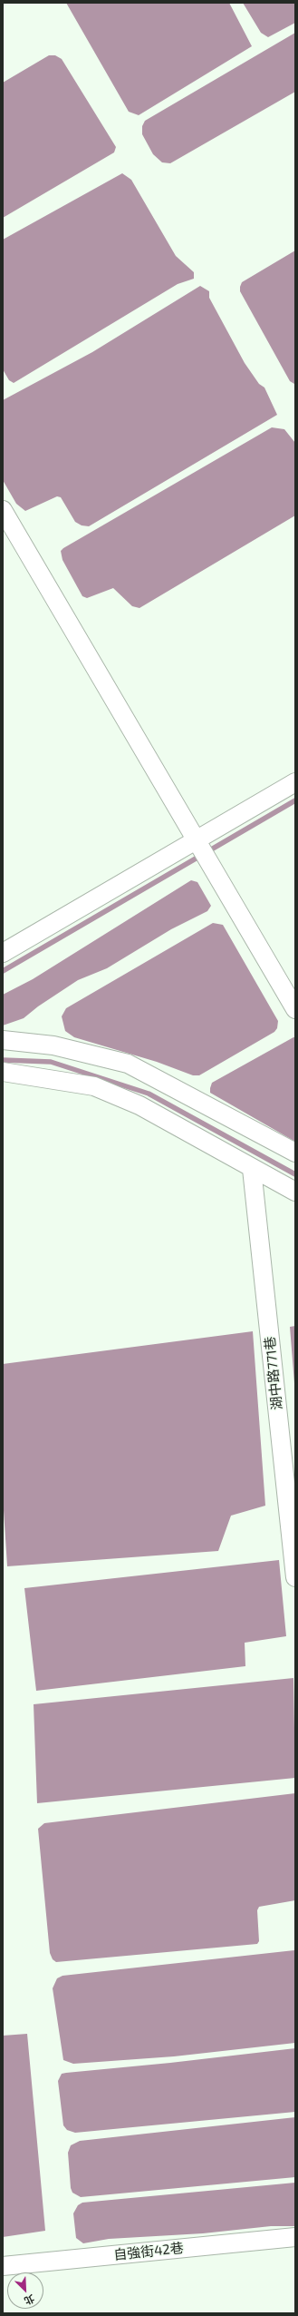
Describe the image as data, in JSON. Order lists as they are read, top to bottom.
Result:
{
  "streets": {
    "street": ["湖中路771巷", "自強街42巷"]
  },
  "north": "bottom right"
}
